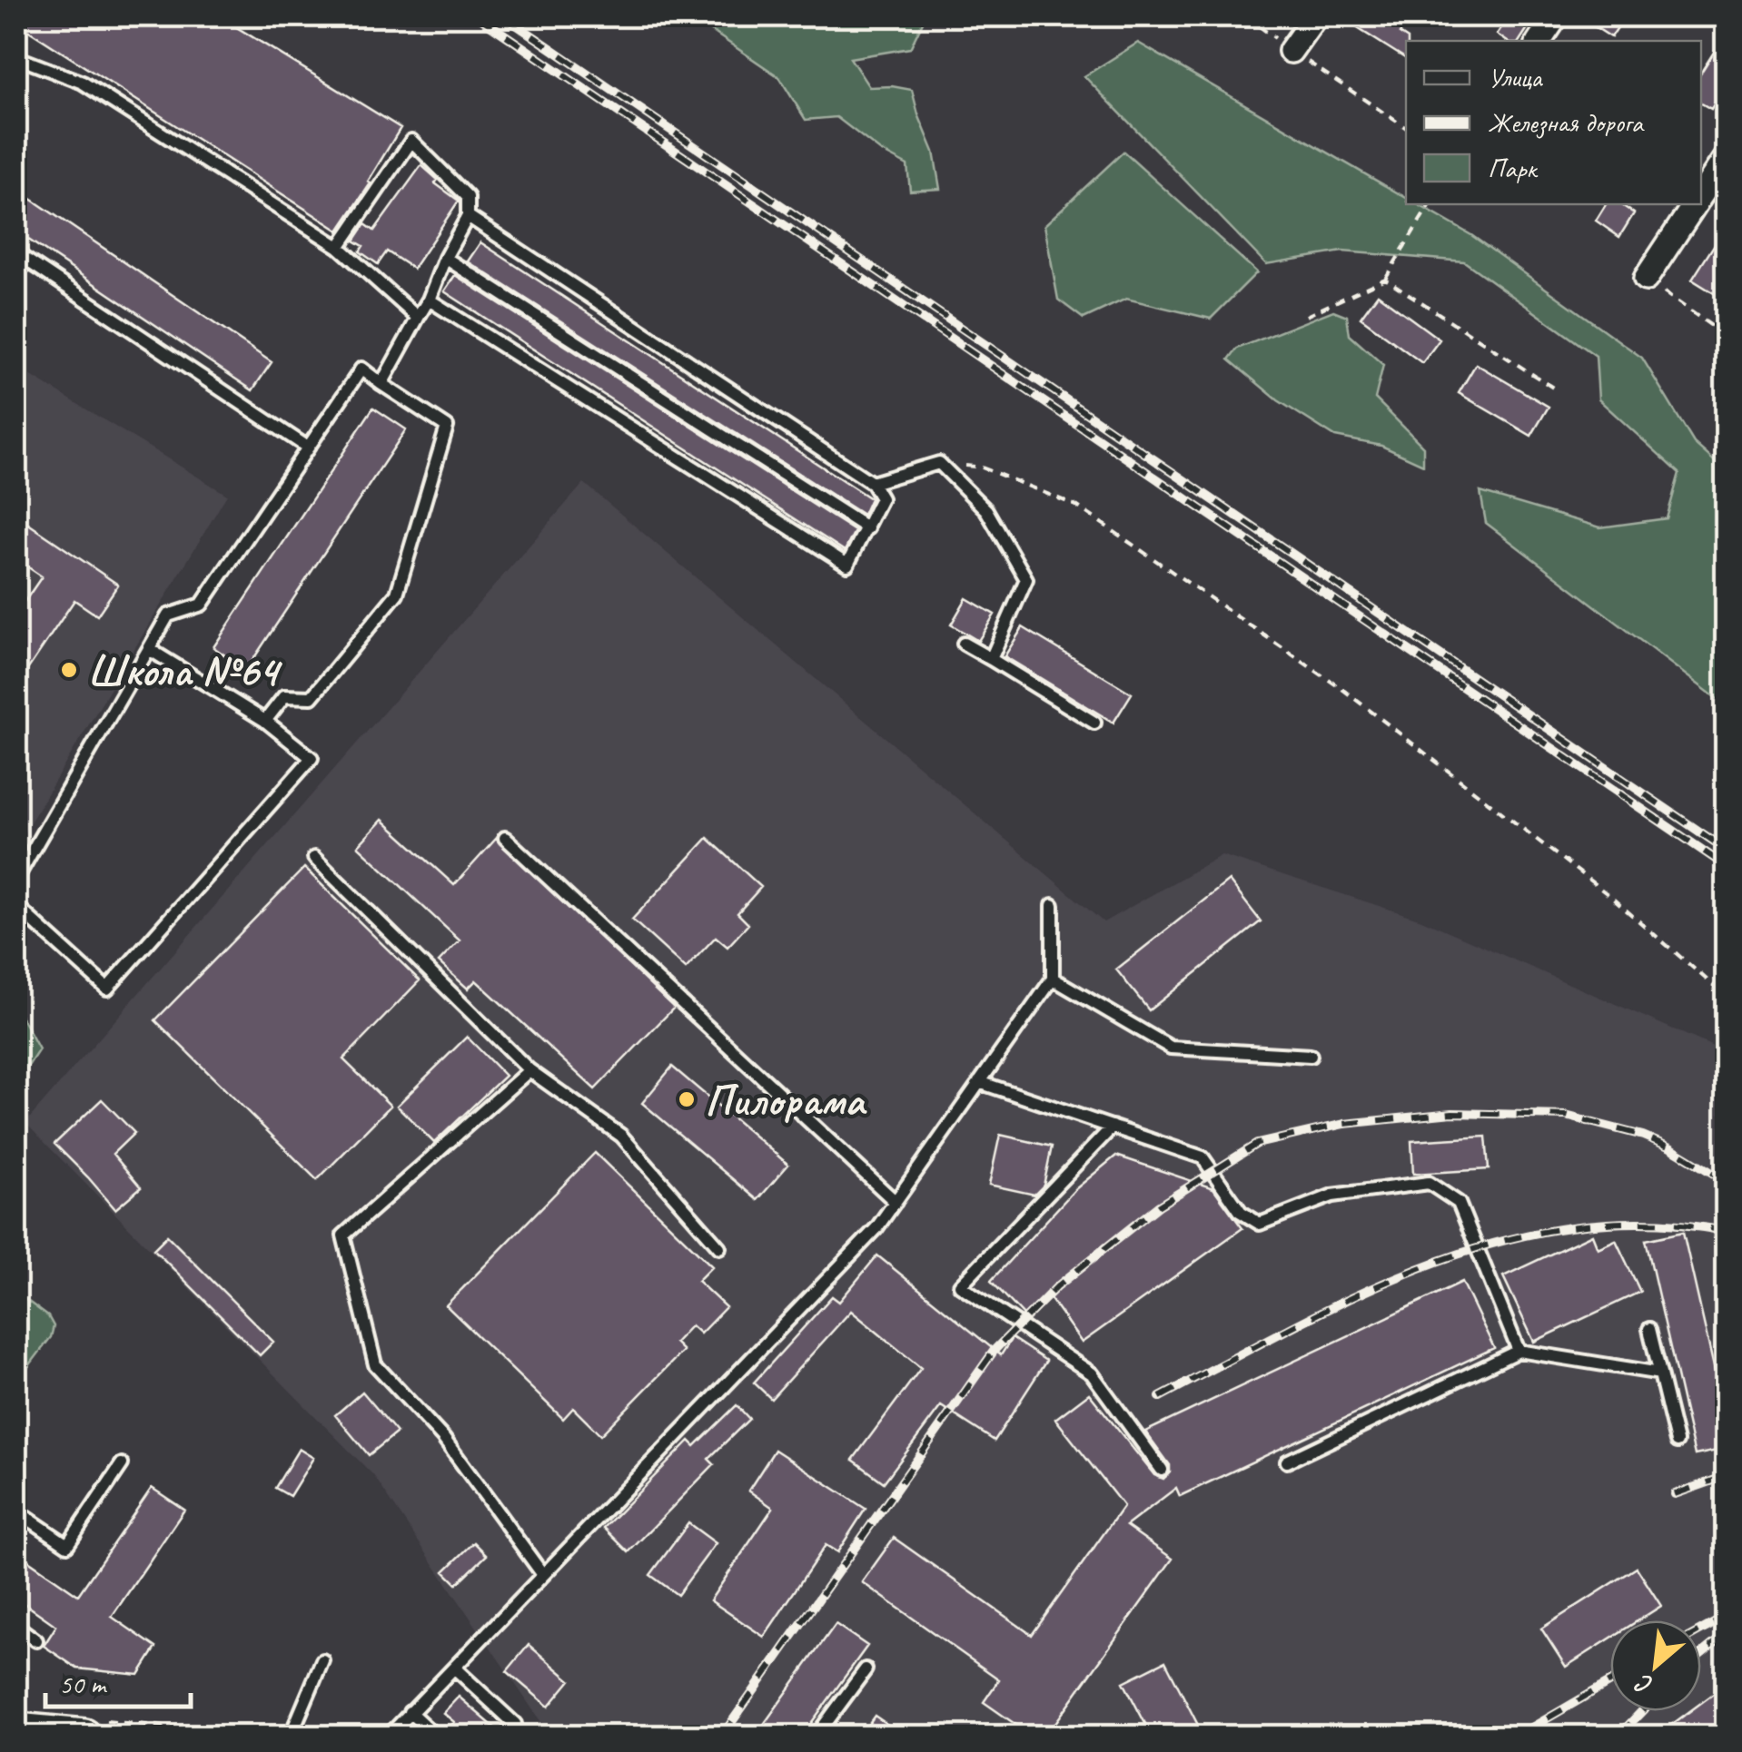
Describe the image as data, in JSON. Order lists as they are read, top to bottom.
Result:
{
  "places": ["Школа №64", "Пилорама"],
  "legend": ["Улица", "Железная дорога", "Парк"],
  "scale_bar": "50 m",
  "north": "bottom left"
}
